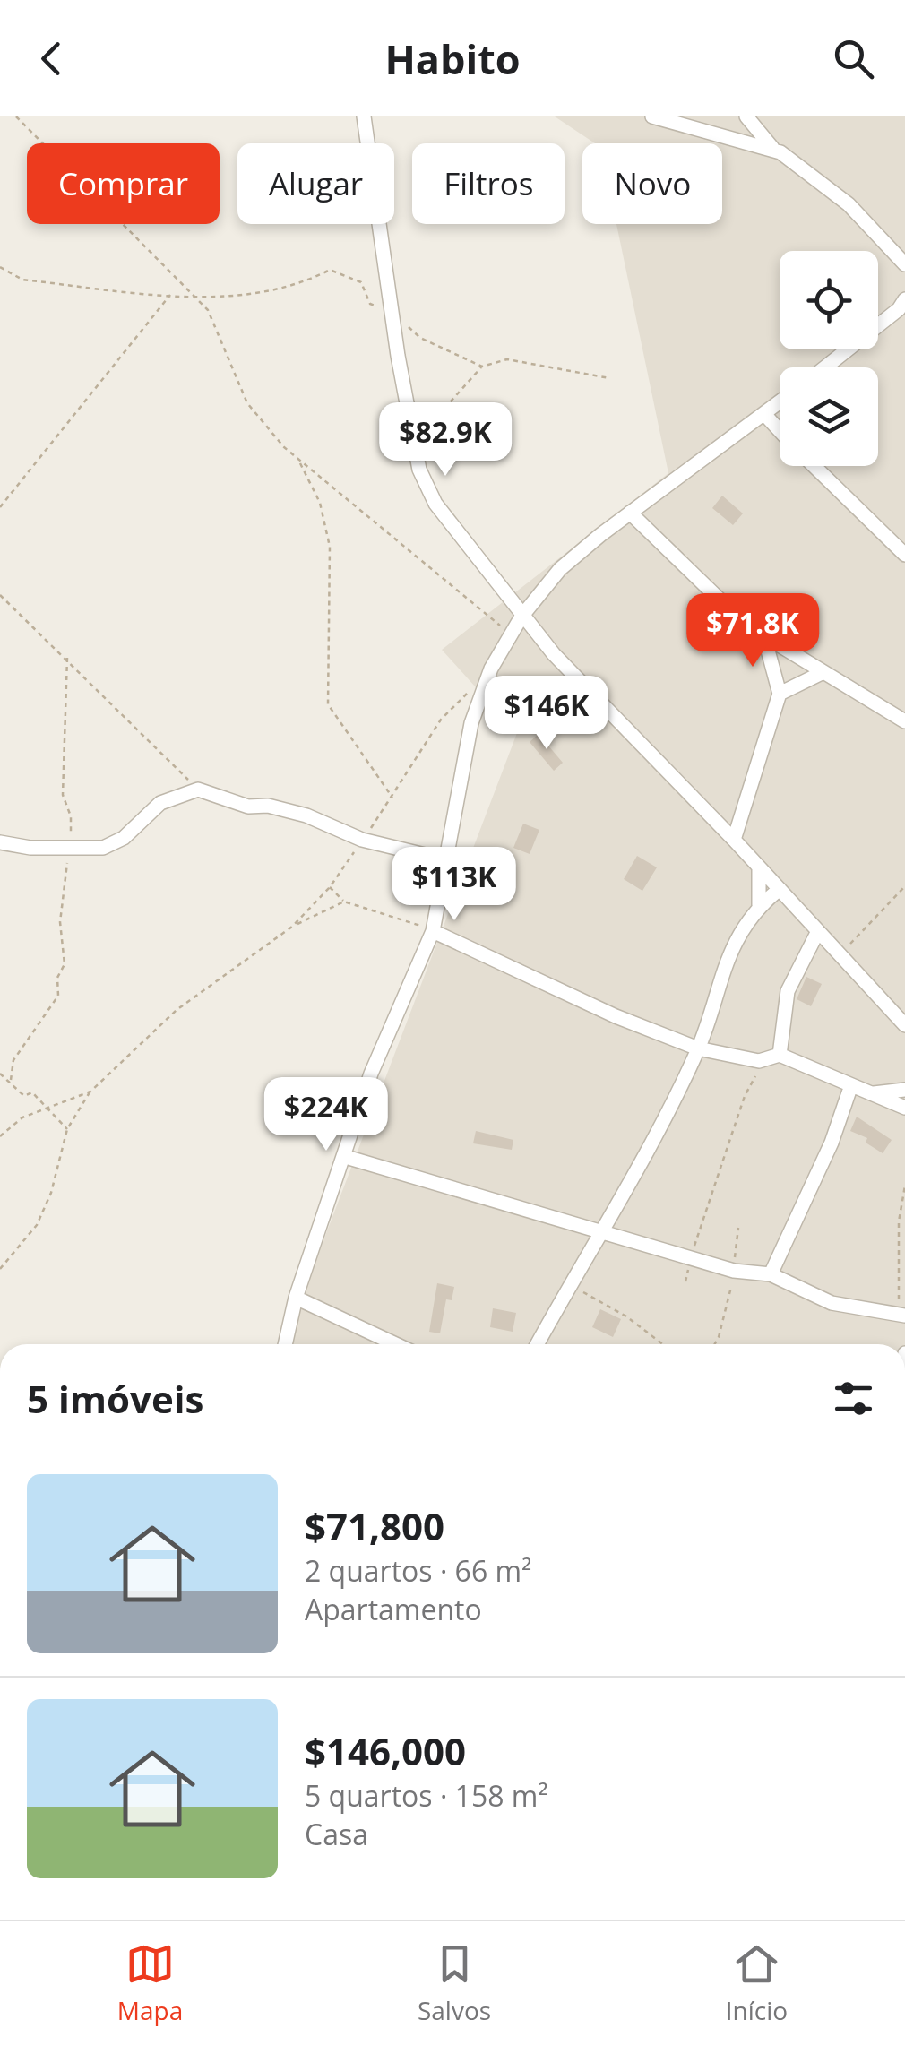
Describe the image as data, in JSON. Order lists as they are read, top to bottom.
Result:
{
  "page": {
    "header": "Habito",
    "chip": [
      "Comprar",
      "Alugar",
      "Filtros",
      "Novo"
    ],
    "price": [
      "$82.9K",
      "$71.8K",
      "$146K",
      "$113K",
      "$224K"
    ],
    "heading": "5 imóveis",
    "list": [
      {
        "name": "$71,800",
        "note": "2 quartos · 66 m² · Apartamento"
      },
      {
        "name": "$146,000",
        "note": "5 quartos · 158 m² · Casa"
      }
    ],
    "tabs": ["Mapa", "Salvos", "Início"]
  }
}
